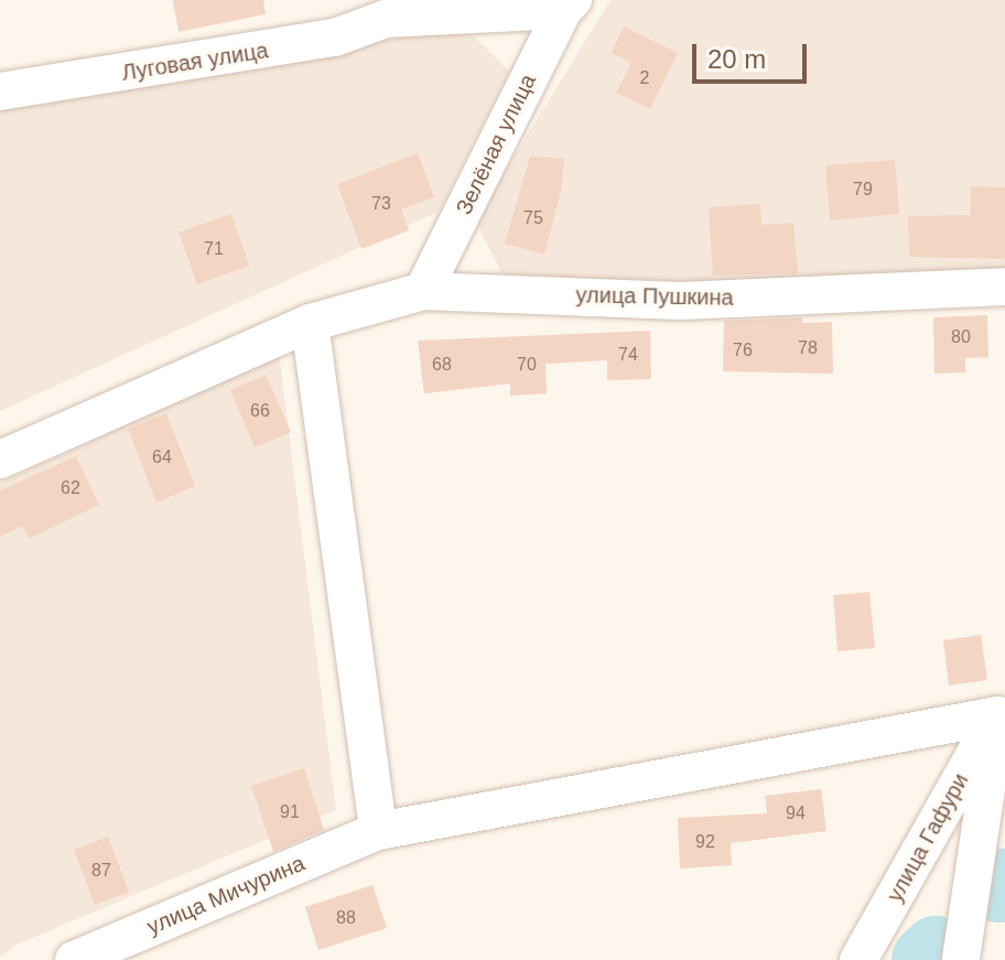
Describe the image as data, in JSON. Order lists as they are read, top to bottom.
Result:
{
  "streets": {
    "street": [
      "Луговая улица",
      "Зелёная улица",
      "улица Пушкина",
      "улица Гафури",
      "улица Мичурина"
    ]
  },
  "crossings": [
    ["Луговая улица", "Зелёная улица"],
    ["Зелёная улица", "улица Пушкина"],
    ["улица Гафури", "улица Мичурина"]
  ],
  "house_numbers": [
    "2",
    "79",
    "73",
    "75",
    "71",
    "80",
    "78",
    "76",
    "74",
    "68",
    "70",
    "66",
    "64",
    "62",
    "91",
    "94",
    "92",
    "87",
    "88"
  ],
  "scale_bar": "20 m"
}
